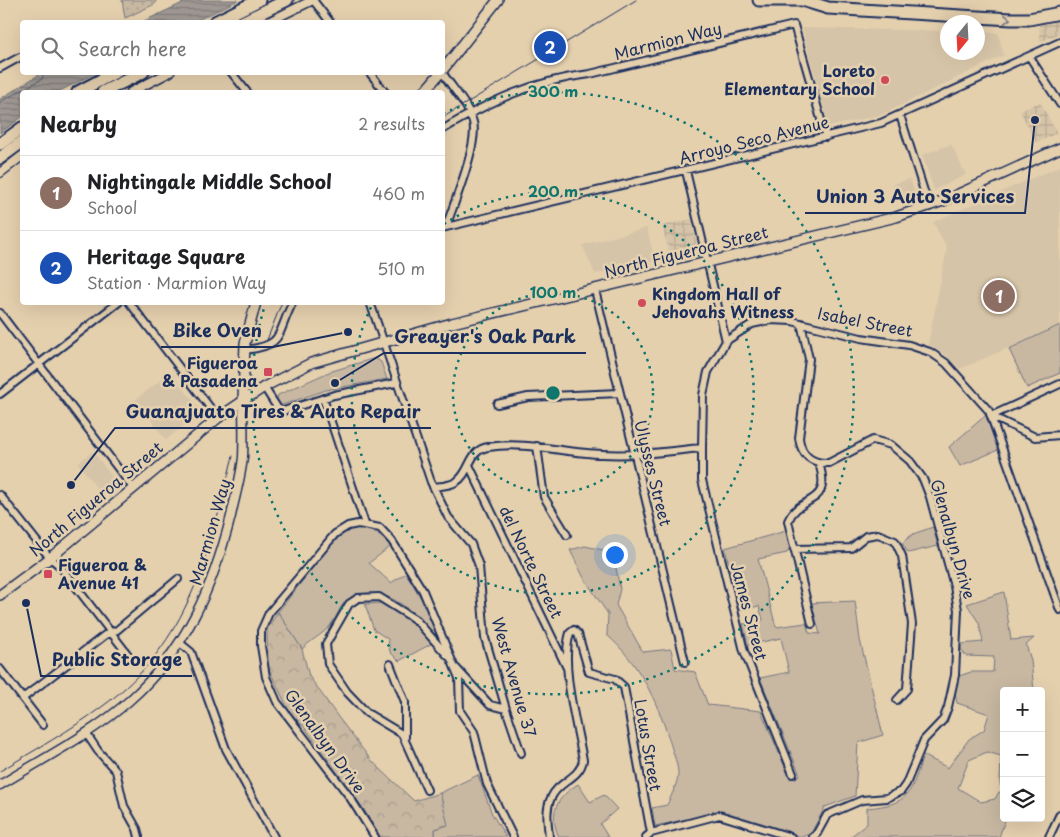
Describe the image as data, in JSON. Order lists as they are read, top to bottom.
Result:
{
  "streets": {
    "main road": ["North Figueroa Street"],
    "street": [
      "Marmion Way",
      "Arroyo Seco Avenue",
      "Isabel Street",
      "Ulysses Street",
      "Glenalbyn Drive",
      "del Norte Street",
      "James Street",
      "West Avenue 37",
      "Lotus Street"
    ]
  },
  "crossings": [
    ["Marmion Way", "Arroyo Seco Avenue"],
    ["Marmion Way", "North Figueroa Street"],
    ["North Figueroa Street", "Ulysses Street"],
    ["North Figueroa Street", "West Avenue 37"],
    ["Isabel Street", "James Street"],
    ["del Norte Street", "Lotus Street"]
  ],
  "places": {
    "other": [
      "Loreto Elementary School",
      "Union 3 Auto Services",
      "Kingdom Hall of Jehovahs Witness",
      "Bike Oven",
      "Greayer's Oak Park",
      "Guanajuato Tires & Auto Repair",
      "Public Storage"
    ],
    "transit": ["Figueroa & Pasadena", "Figueroa & Avenue 41"]
  },
  "north": "bottom",
  "page": {
    "search": "Search here",
    "pins": ["2", "1"],
    "heading": ["Nearby", "2 results"],
    "list": [
      {
        "mark": "1",
        "name": "Nightingale Middle School",
        "note": "School",
        "value": "460 m"
      },
      {
        "mark": "2",
        "name": "Heritage Square",
        "note": "Station · Marmion Way",
        "value": "510 m"
      }
    ],
    "map_buttons": ["+", "−"]
  },
  "rings": ["300 m", "200 m", "100 m"]
}
